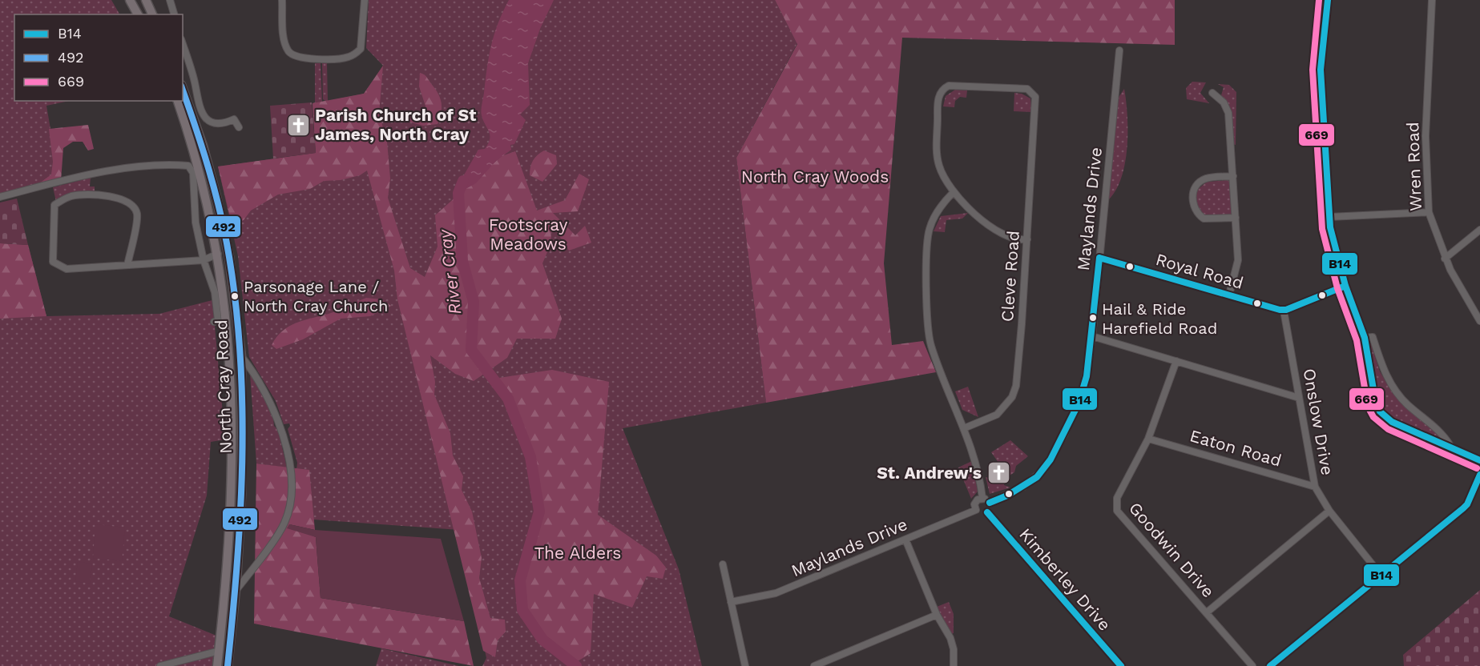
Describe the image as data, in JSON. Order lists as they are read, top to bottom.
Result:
{
  "streets": {
    "main road": ["North Cray Road"],
    "street": [
      "Wren Road",
      "Maylands Drive",
      "Royal Road",
      "Cleve Road",
      "Onslow Drive",
      "Eaton Road",
      "Goodwin Drive",
      "Kimberley Drive"
    ]
  },
  "crossings": [
    ["Maylands Drive", "Royal Road"],
    ["Maylands Drive", "Kimberley Drive"],
    ["Royal Road", "Onslow Drive"],
    ["Onslow Drive", "Eaton Road"],
    ["Eaton Road", "Goodwin Drive"]
  ],
  "water": ["River Cray"],
  "parks": ["North Cray Woods", "Footscray Meadows", "The Alders"],
  "places": {
    "church": ["Parish Church of St James, North Cray", "St. Andrew's"],
    "other": ["Parsonage Lane / North Cray Church", "Hail & Ride Harefield Road"]
  },
  "lines": ["transit line B14", "transit line 669", "transit line 492"],
  "legend": ["B14", "492", "669"]
}
